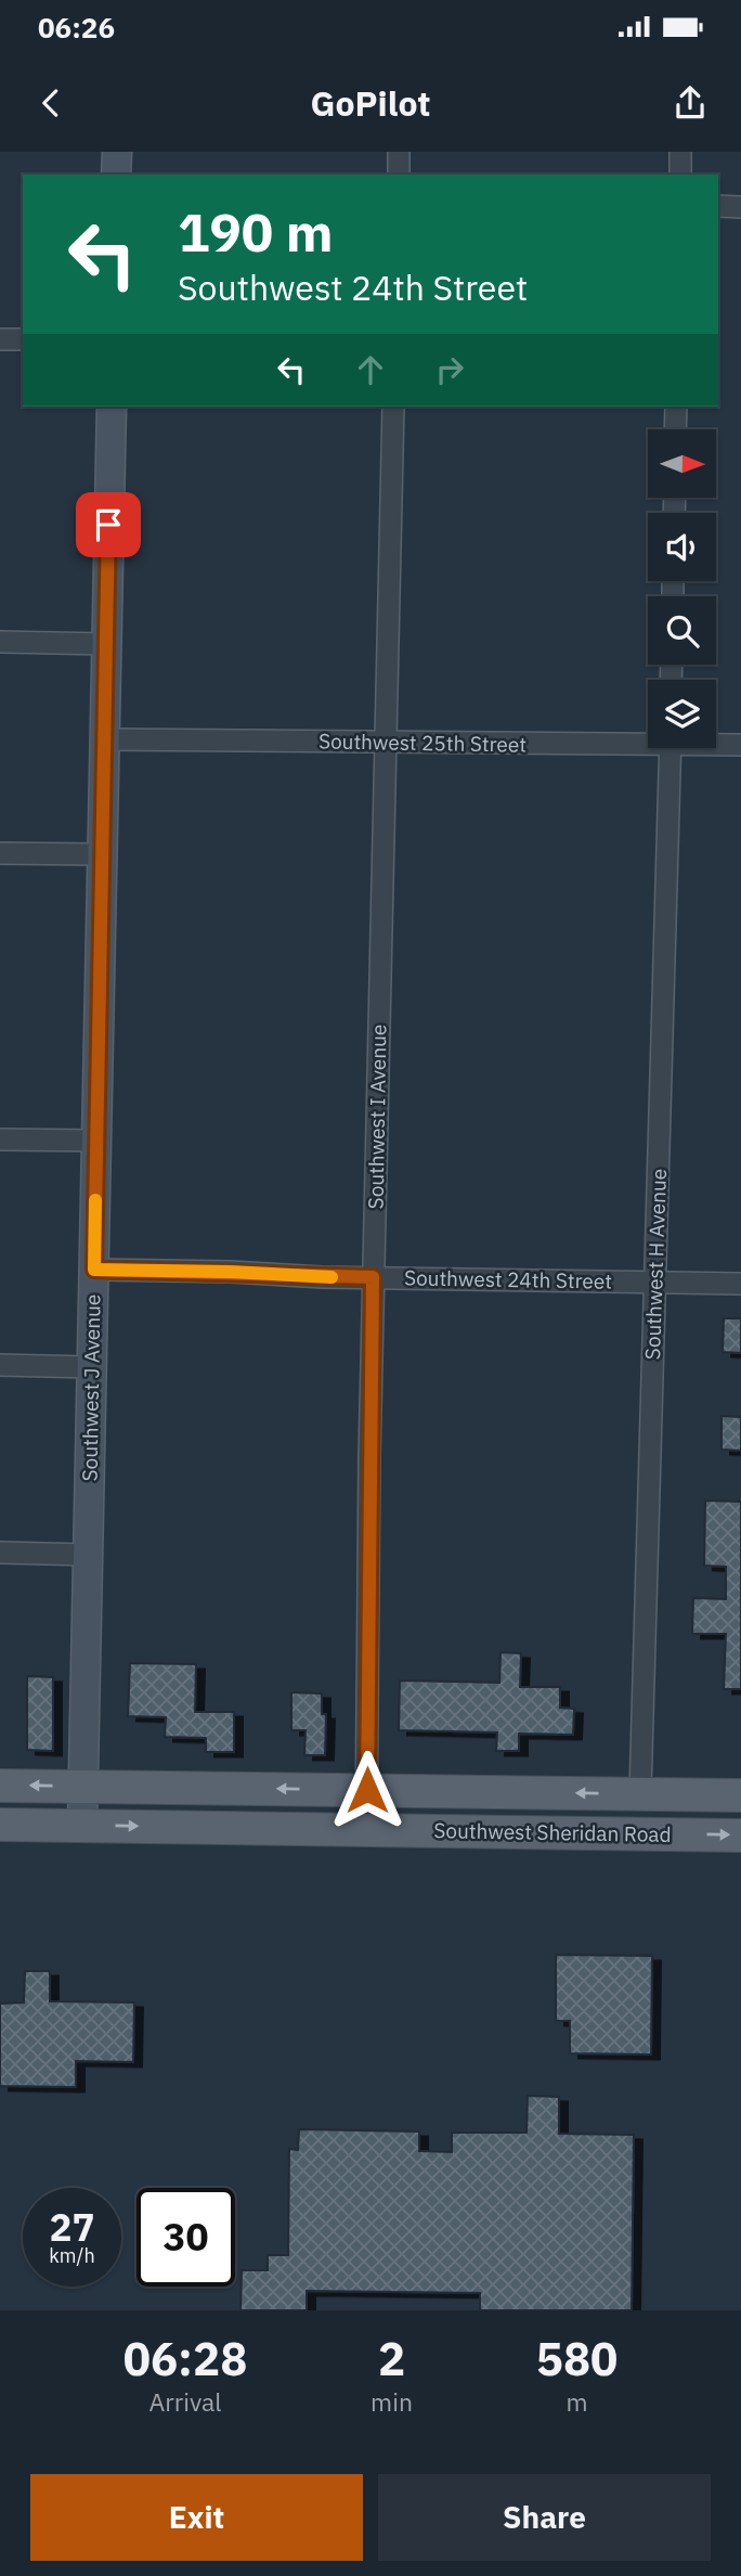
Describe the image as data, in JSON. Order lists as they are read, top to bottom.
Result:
{
  "streets": {
    "main road": ["Southwest Sheridan Road"],
    "street": [
      "Southwest 25th Street",
      "Southwest I Avenue",
      "Southwest H Avenue",
      "Southwest 24th Street",
      "Southwest J Avenue"
    ]
  },
  "crossings": [
    ["Southwest 25th Street", "Southwest I Avenue"],
    ["Southwest 25th Street", "Southwest J Avenue"],
    ["Southwest I Avenue", "Southwest 24th Street"],
    ["Southwest I Avenue", "Southwest Sheridan Road"],
    ["Southwest H Avenue", "Southwest 24th Street"],
    ["Southwest H Avenue", "Southwest Sheridan Road"],
    ["Southwest 24th Street", "Southwest J Avenue"],
    ["Southwest J Avenue", "Southwest Sheridan Road"]
  ],
  "north": "right",
  "page": {
    "status": "06:26",
    "header": "GoPilot",
    "turn": ["190 m", "Southwest 24th Street"],
    "speed": "27 km/h",
    "limit": "30",
    "eta": [
      "06:28",
      "Arrival",
      "2",
      "min",
      "580",
      "m"
    ],
    "buttons": ["Exit", "Share"]
  }
}
